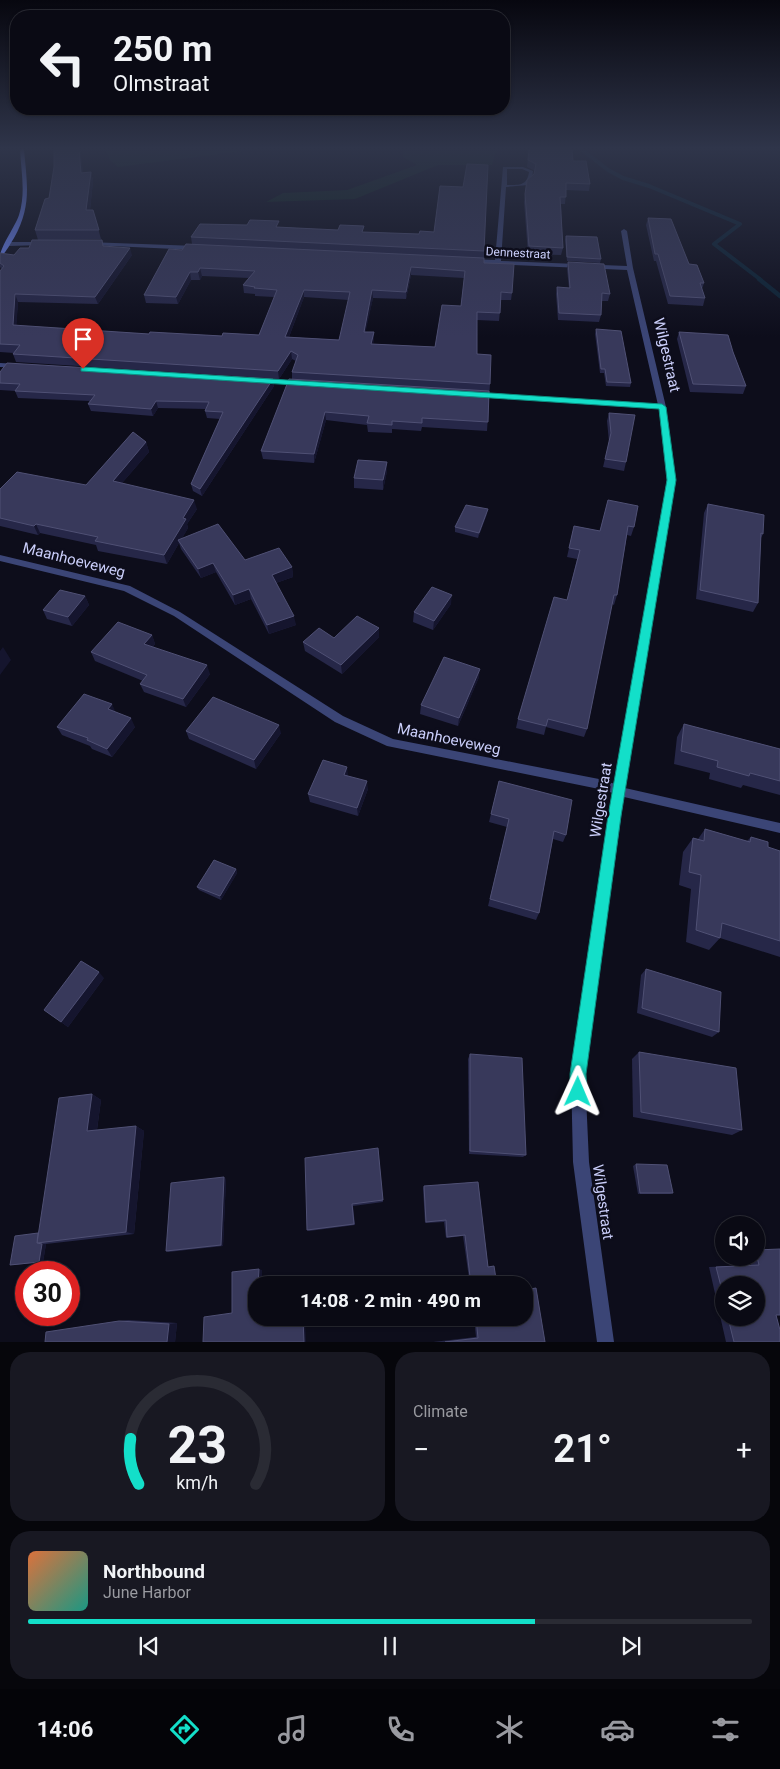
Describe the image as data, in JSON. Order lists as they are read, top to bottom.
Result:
{
  "streets": {
    "street": ["Dennestraat", "Wilgestraat", "Maanhoeveweg"]
  },
  "crossings": [
    ["Dennestraat", "Wilgestraat"],
    ["Wilgestraat", "Maanhoeveweg"]
  ],
  "page": {
    "turn": ["250 m", "Olmstraat"],
    "limit": "30",
    "trip": "14:08 · 2 min · 490 m",
    "tile": "Climate",
    "heat": ["−", "21°", "+"],
    "song": ["Northbound", "June Harbor"],
    "tabs": "14:06",
    "gauge": ["23", "km/h"]
  }
}
